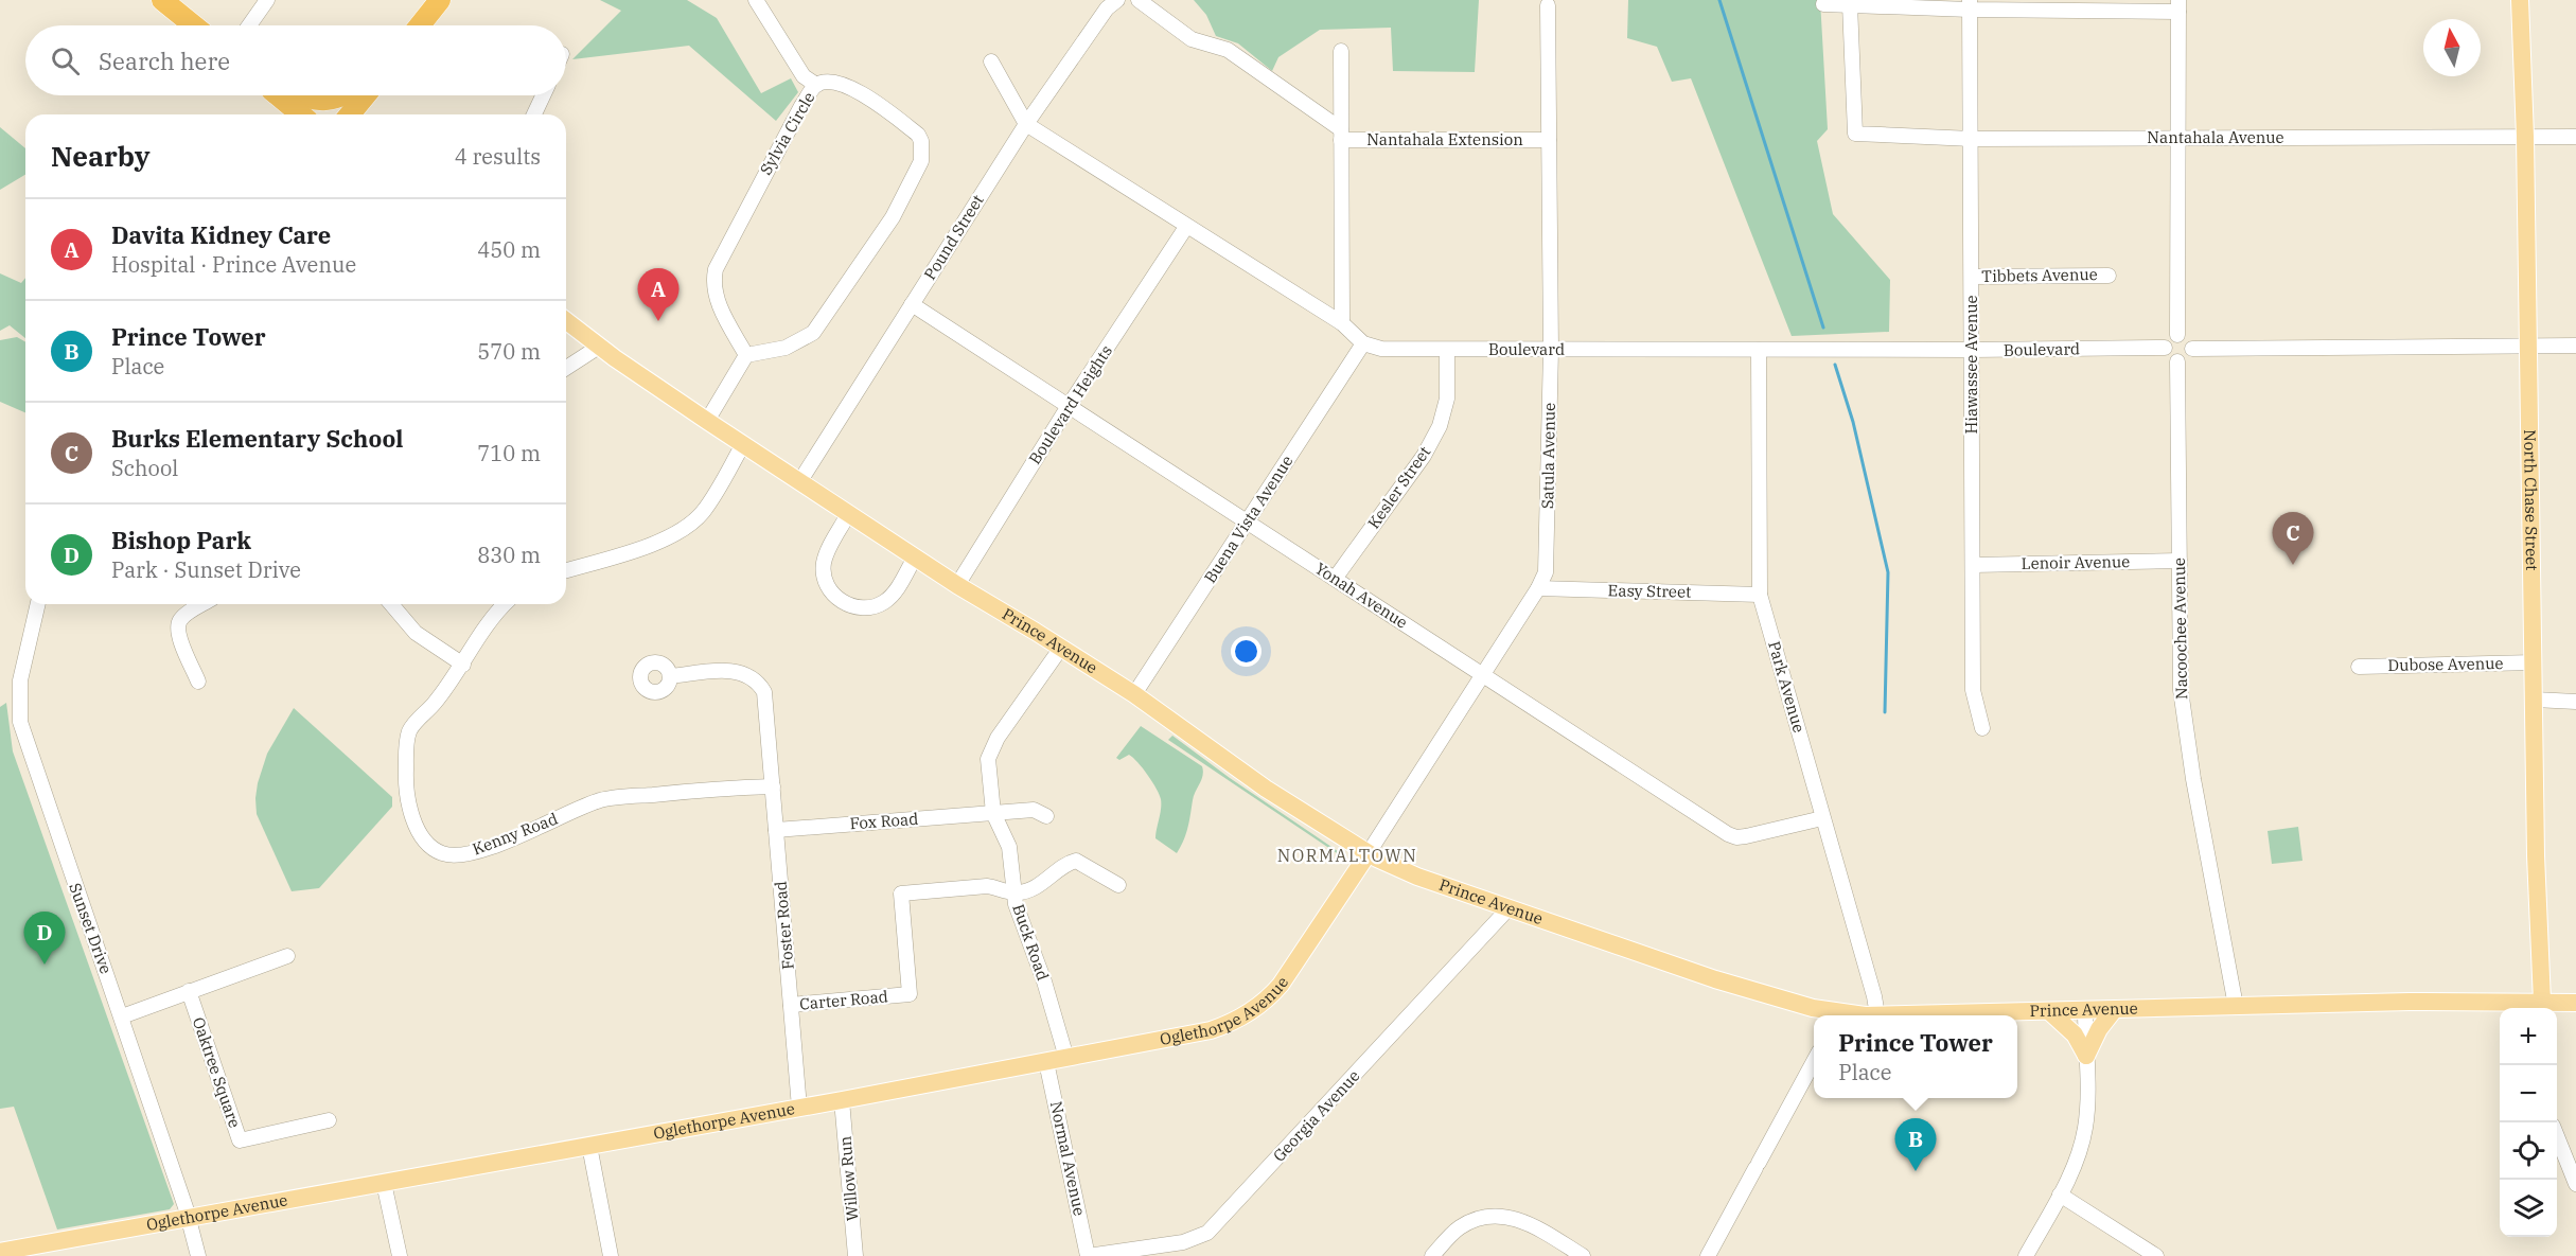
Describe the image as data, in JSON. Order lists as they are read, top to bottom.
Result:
{
  "streets": {
    "main road": ["North Chase Street", "Prince Avenue", "Oglethorpe Avenue"],
    "street": [
      "Sylvia Circle",
      "Nantahala Avenue",
      "Nantahala Extension",
      "Pound Street",
      "Tibbets Avenue",
      "Boulevard",
      "Hiawassee Avenue",
      "Boulevard Heights",
      "Satula Avenue",
      "Kesler Street",
      "Buena Vista Avenue",
      "Lenoir Avenue",
      "Easy Street",
      "Yonah Avenue",
      "Nacoochee Avenue",
      "Dubose Avenue",
      "Park Avenue",
      "Fox Road",
      "Kenny Road",
      "Foster Road",
      "Sunset Drive",
      "Buck Road",
      "Carter Road",
      "Oaktree Square",
      "Georgia Avenue",
      "Normal Avenue",
      "Willow Run"
    ]
  },
  "crossings": [
    ["Nantahala Avenue", "Hiawassee Avenue"],
    ["Nantahala Avenue", "North Chase Street"],
    ["Nantahala Extension", "Satula Avenue"],
    ["Pound Street", "Yonah Avenue"],
    ["Pound Street", "Prince Avenue"],
    ["Tibbets Avenue", "Hiawassee Avenue"],
    ["Boulevard", "Hiawassee Avenue"],
    ["Boulevard", "Satula Avenue"],
    ["Boulevard", "Kesler Street"],
    ["Boulevard", "Buena Vista Avenue"],
    ["Boulevard", "Nacoochee Avenue"],
    ["Boulevard", "Park Avenue"],
    ["Hiawassee Avenue", "Lenoir Avenue"],
    ["Boulevard Heights", "Yonah Avenue"],
    ["Boulevard Heights", "Prince Avenue"],
    ["Satula Avenue", "Easy Street"],
    ["Satula Avenue", "Yonah Avenue"],
    ["Satula Avenue", "Prince Avenue"],
    ["Satula Avenue", "Oglethorpe Avenue"],
    ["Kesler Street", "Yonah Avenue"],
    ["North Chase Street", "Prince Avenue"],
    ["North Chase Street", "Dubose Avenue"],
    ["Buena Vista Avenue", "Yonah Avenue"],
    ["Buena Vista Avenue", "Prince Avenue"],
    ["Lenoir Avenue", "Nacoochee Avenue"],
    ["Easy Street", "Park Avenue"],
    ["Yonah Avenue", "Park Avenue"],
    ["Nacoochee Avenue", "Prince Avenue"],
    ["Prince Avenue", "Park Avenue"],
    ["Prince Avenue", "Buck Road"],
    ["Prince Avenue", "Oglethorpe Avenue"],
    ["Prince Avenue", "Georgia Avenue"],
    ["Fox Road", "Foster Road"],
    ["Fox Road", "Buck Road"],
    ["Kenny Road", "Foster Road"],
    ["Foster Road", "Carter Road"],
    ["Foster Road", "Oglethorpe Avenue"],
    ["Sunset Drive", "Oglethorpe Avenue"],
    ["Buck Road", "Carter Road"],
    ["Buck Road", "Oglethorpe Avenue"],
    ["Oglethorpe Avenue", "Normal Avenue"],
    ["Oglethorpe Avenue", "Willow Run"],
    ["Georgia Avenue", "Normal Avenue"]
  ],
  "districts": ["NORMALTOWN"],
  "north": "top",
  "page": {
    "search": "Search here",
    "heading": ["Nearby", "4 results"],
    "list": [
      {
        "mark": "A",
        "name": "Davita Kidney Care",
        "note": "Hospital · Prince Avenue",
        "value": "450 m"
      },
      {
        "mark": "B",
        "name": "Prince Tower",
        "note": "Place",
        "value": "570 m"
      },
      {
        "mark": "C",
        "name": "Burks Elementary School",
        "note": "School",
        "value": "710 m"
      },
      {
        "mark": "D",
        "name": "Bishop Park",
        "note": "Park · Sunset Drive",
        "value": "830 m"
      }
    ],
    "pins": [
      "A",
      "C",
      "D",
      "B"
    ],
    "map_buttons": ["+", "−"],
    "popup": ["Prince Tower", "Place"]
  }
}
